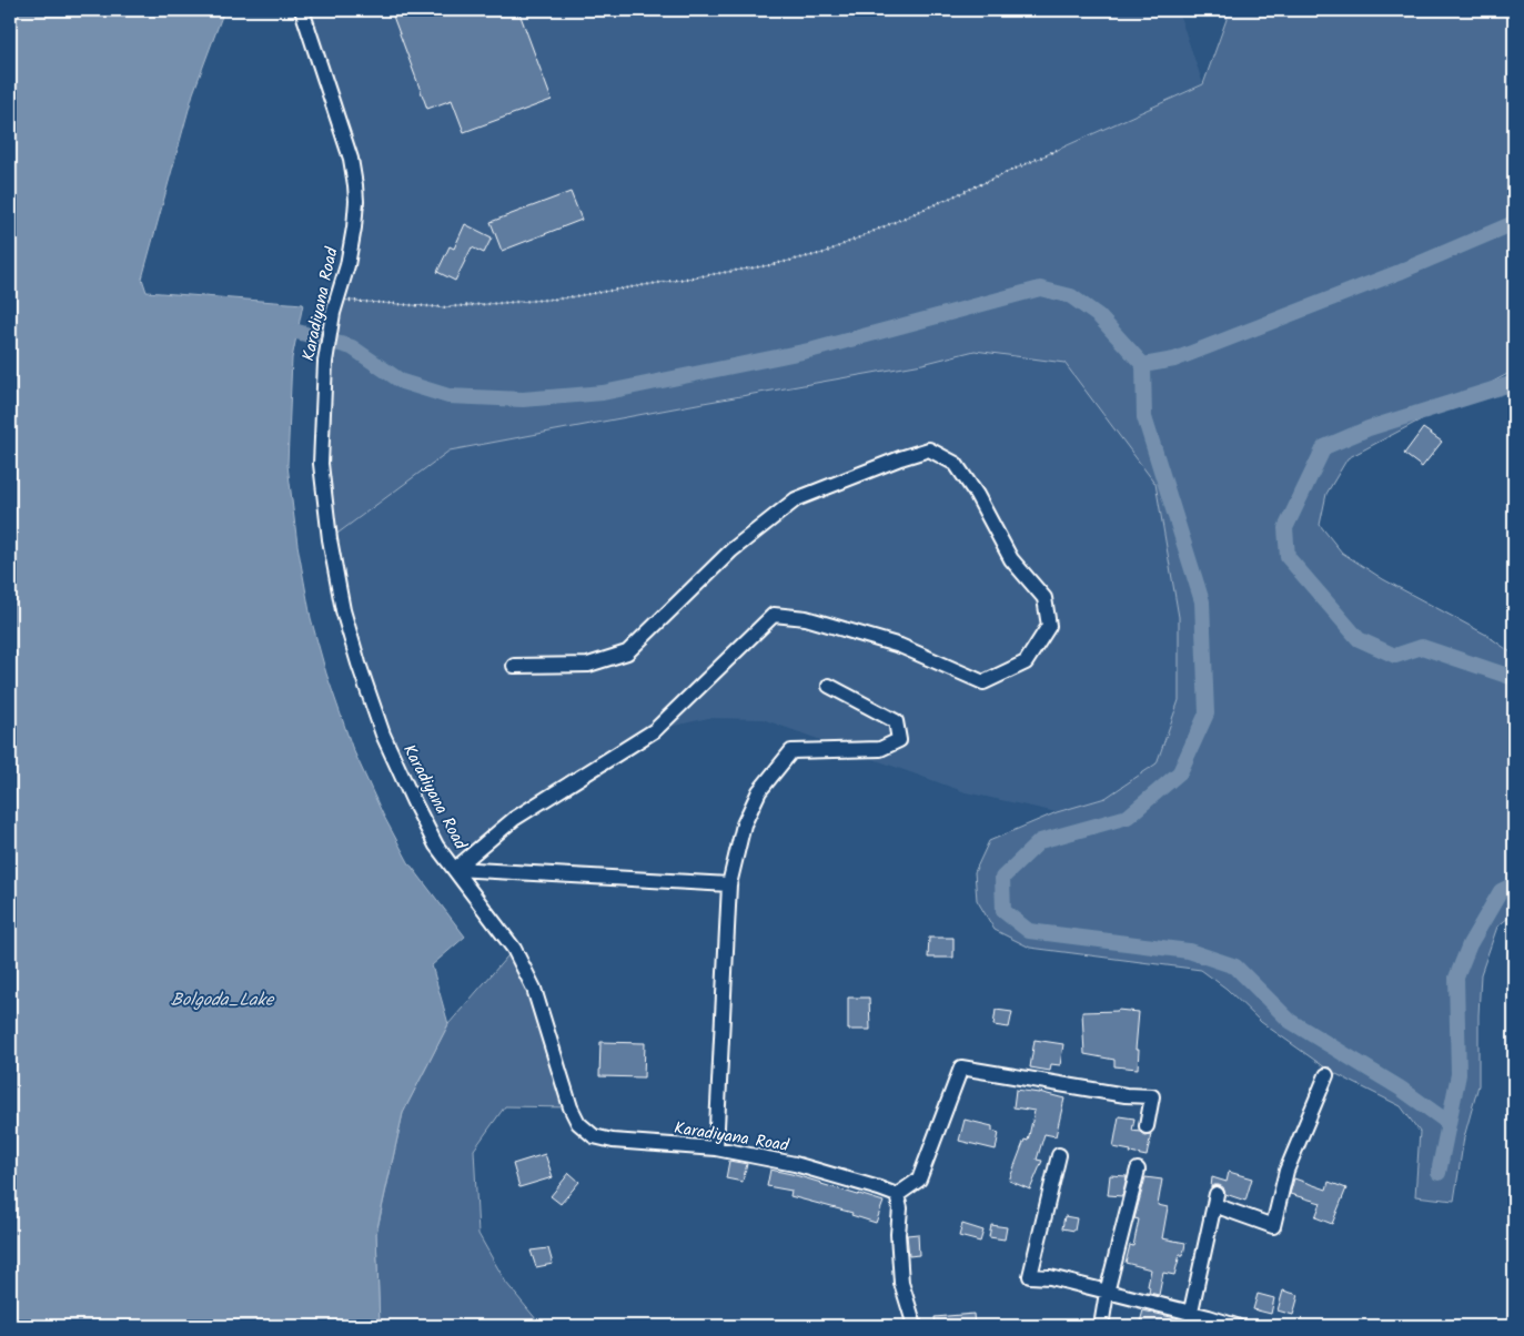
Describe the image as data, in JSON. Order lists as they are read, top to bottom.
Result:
{
  "streets": {
    "street": ["Karadiyana Road"]
  },
  "water": ["Bolgoda_Lake"]
}
